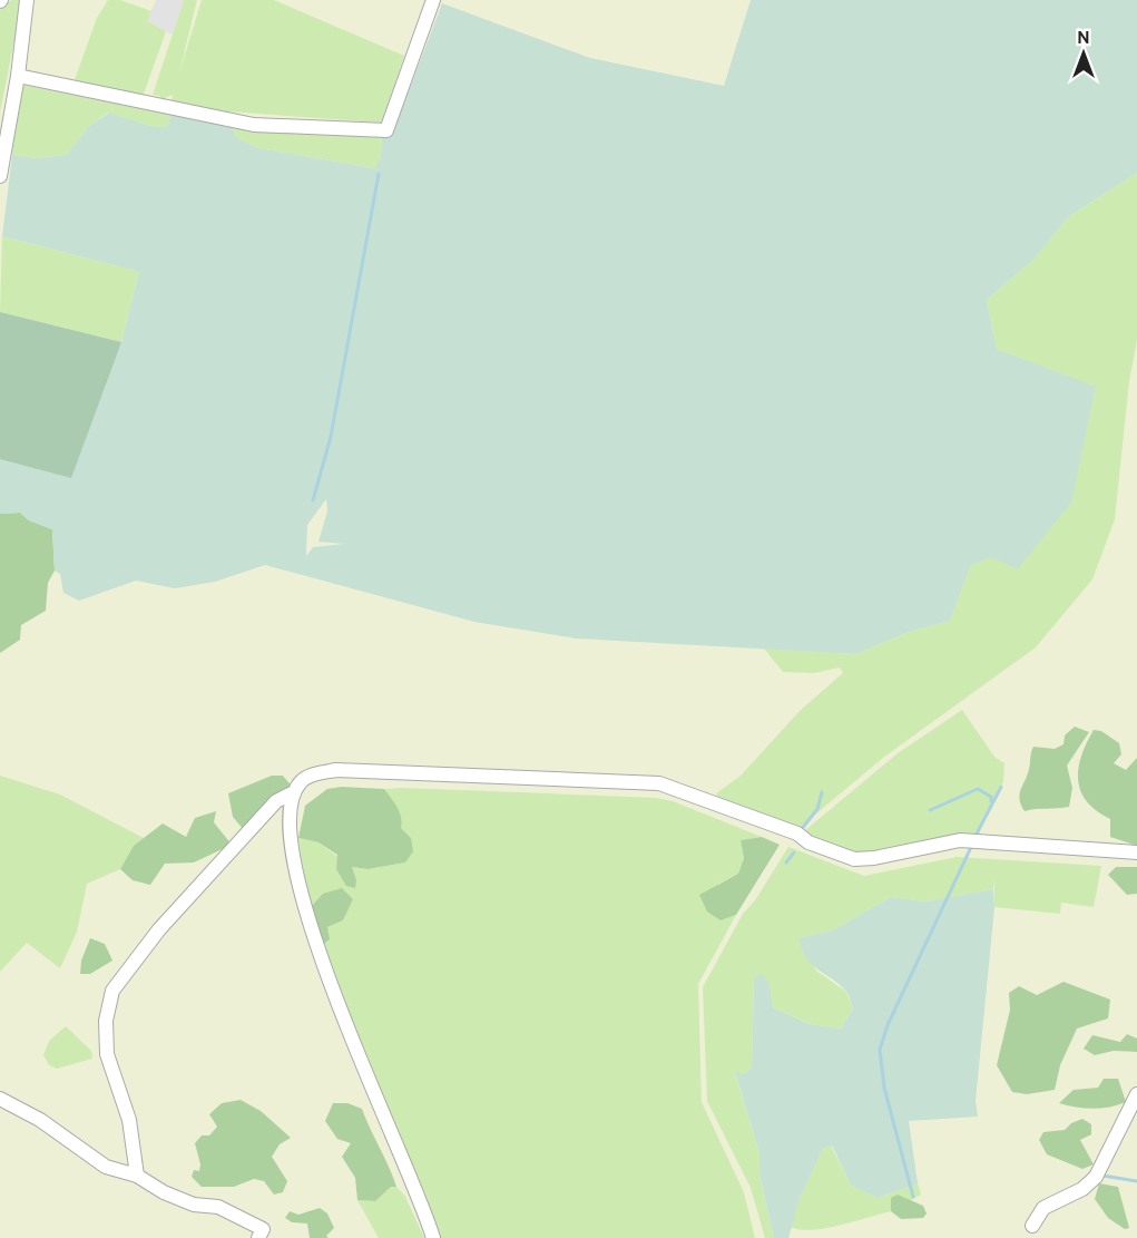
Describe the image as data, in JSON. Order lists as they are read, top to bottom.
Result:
{
  "north": "top"
}
